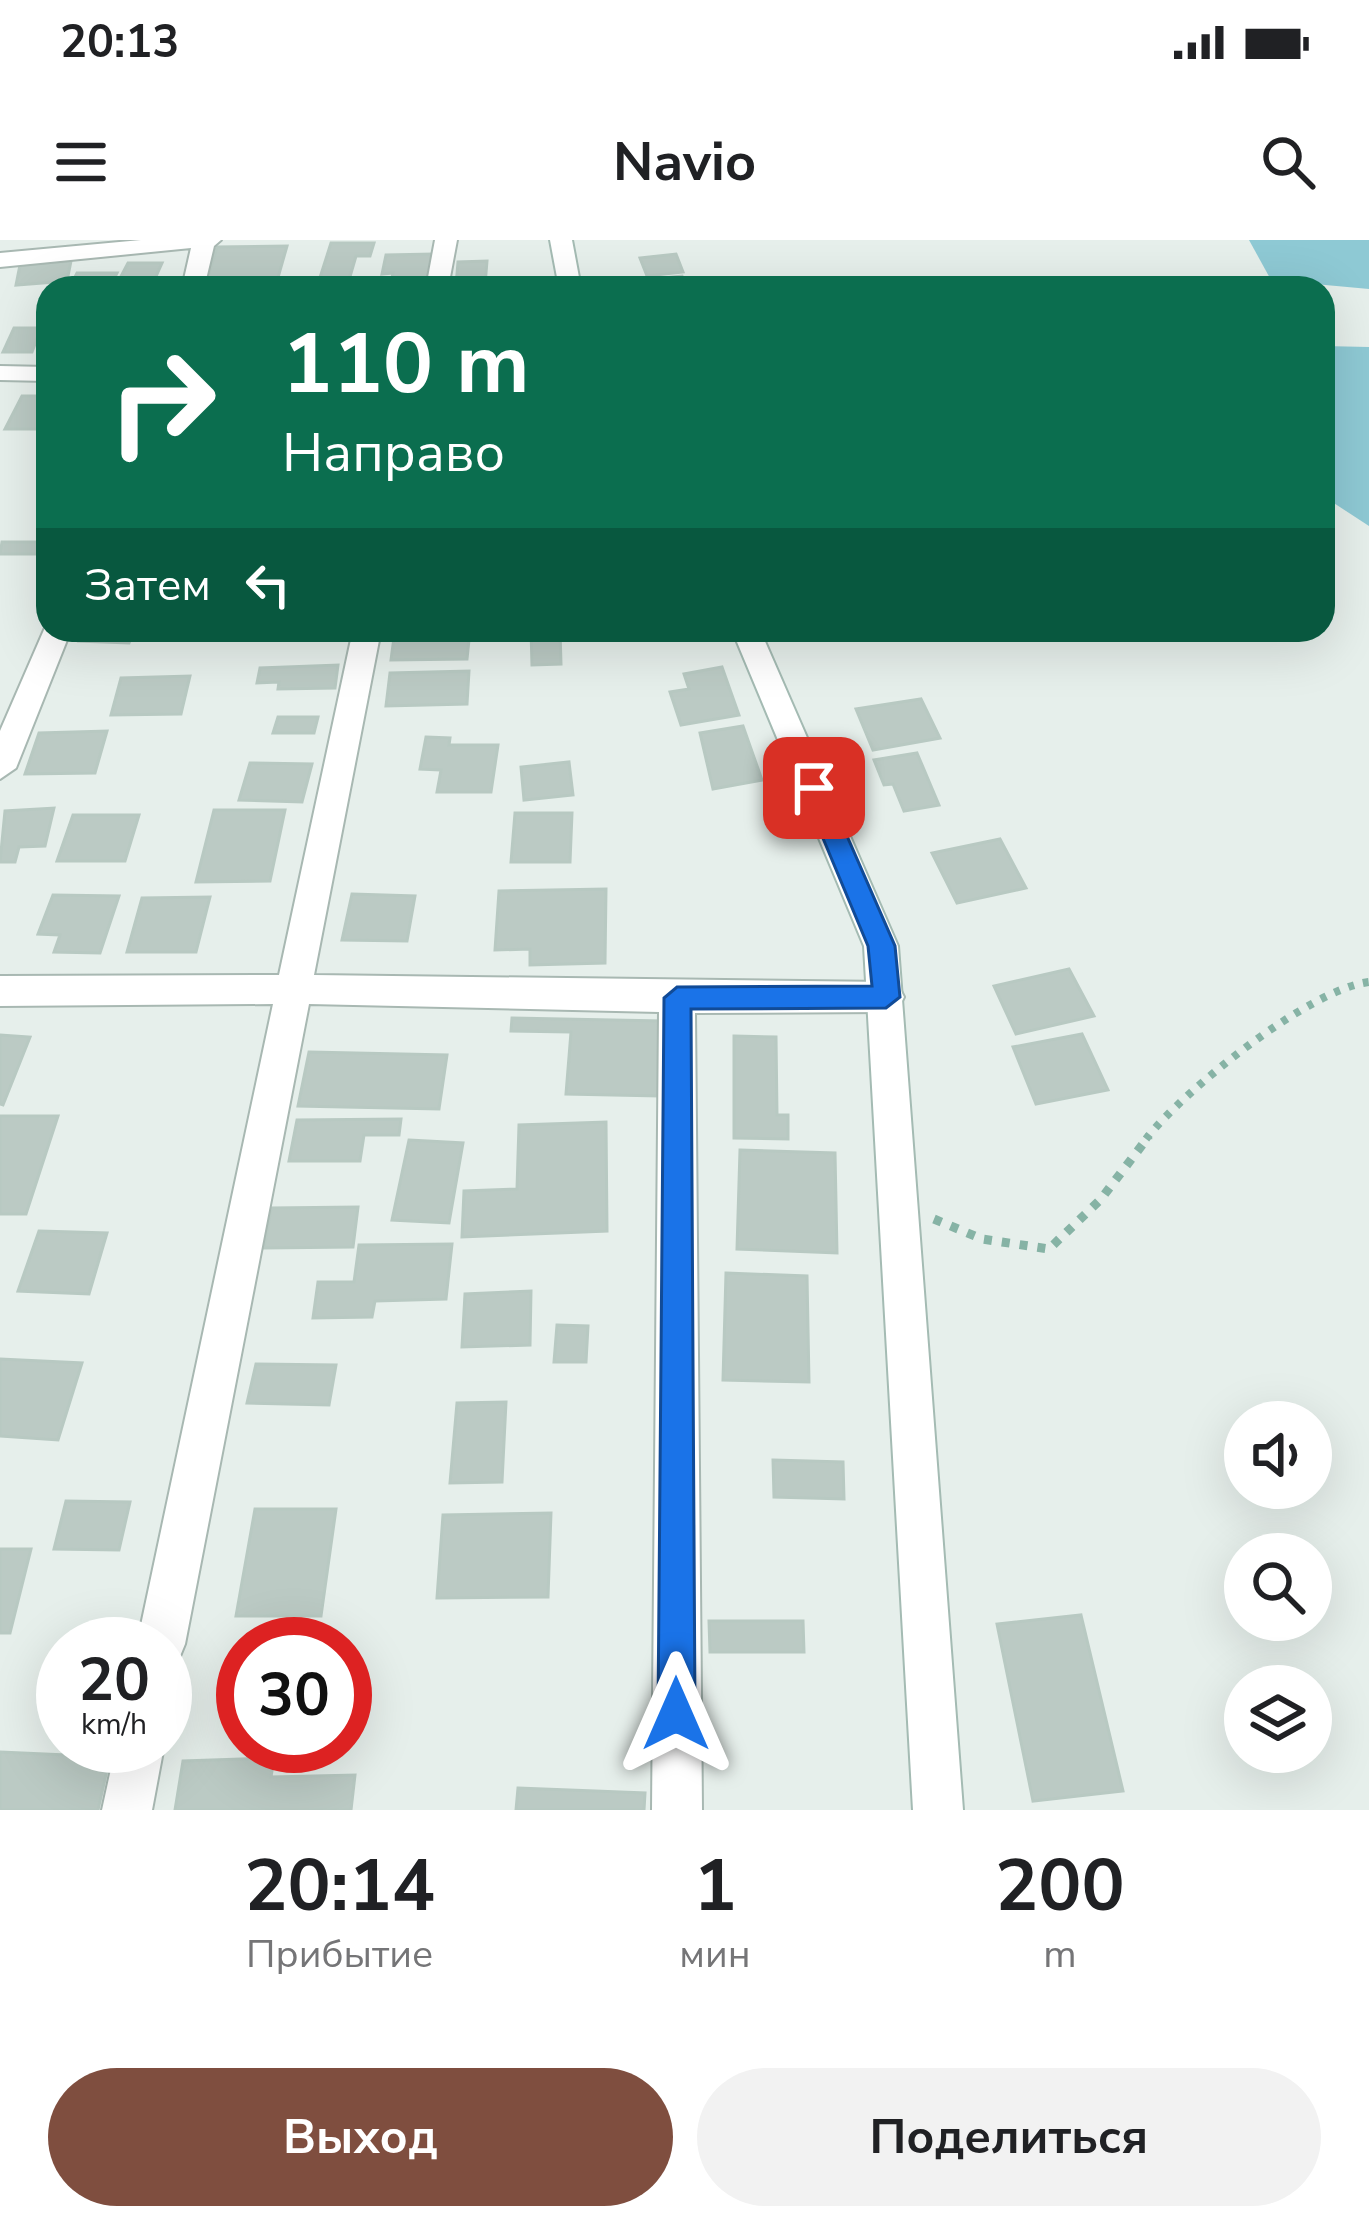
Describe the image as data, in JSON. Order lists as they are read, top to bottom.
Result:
{
  "page": {
    "status": "20:13",
    "header": "Navio",
    "turn": ["110 m", "Направо"],
    "then": "Затем",
    "speed": "20 km/h",
    "limit": "30",
    "eta": [
      "20:14",
      "Прибытие",
      "1",
      "мин",
      "200",
      "m"
    ],
    "buttons": ["Выход", "Поделиться"]
  }
}
